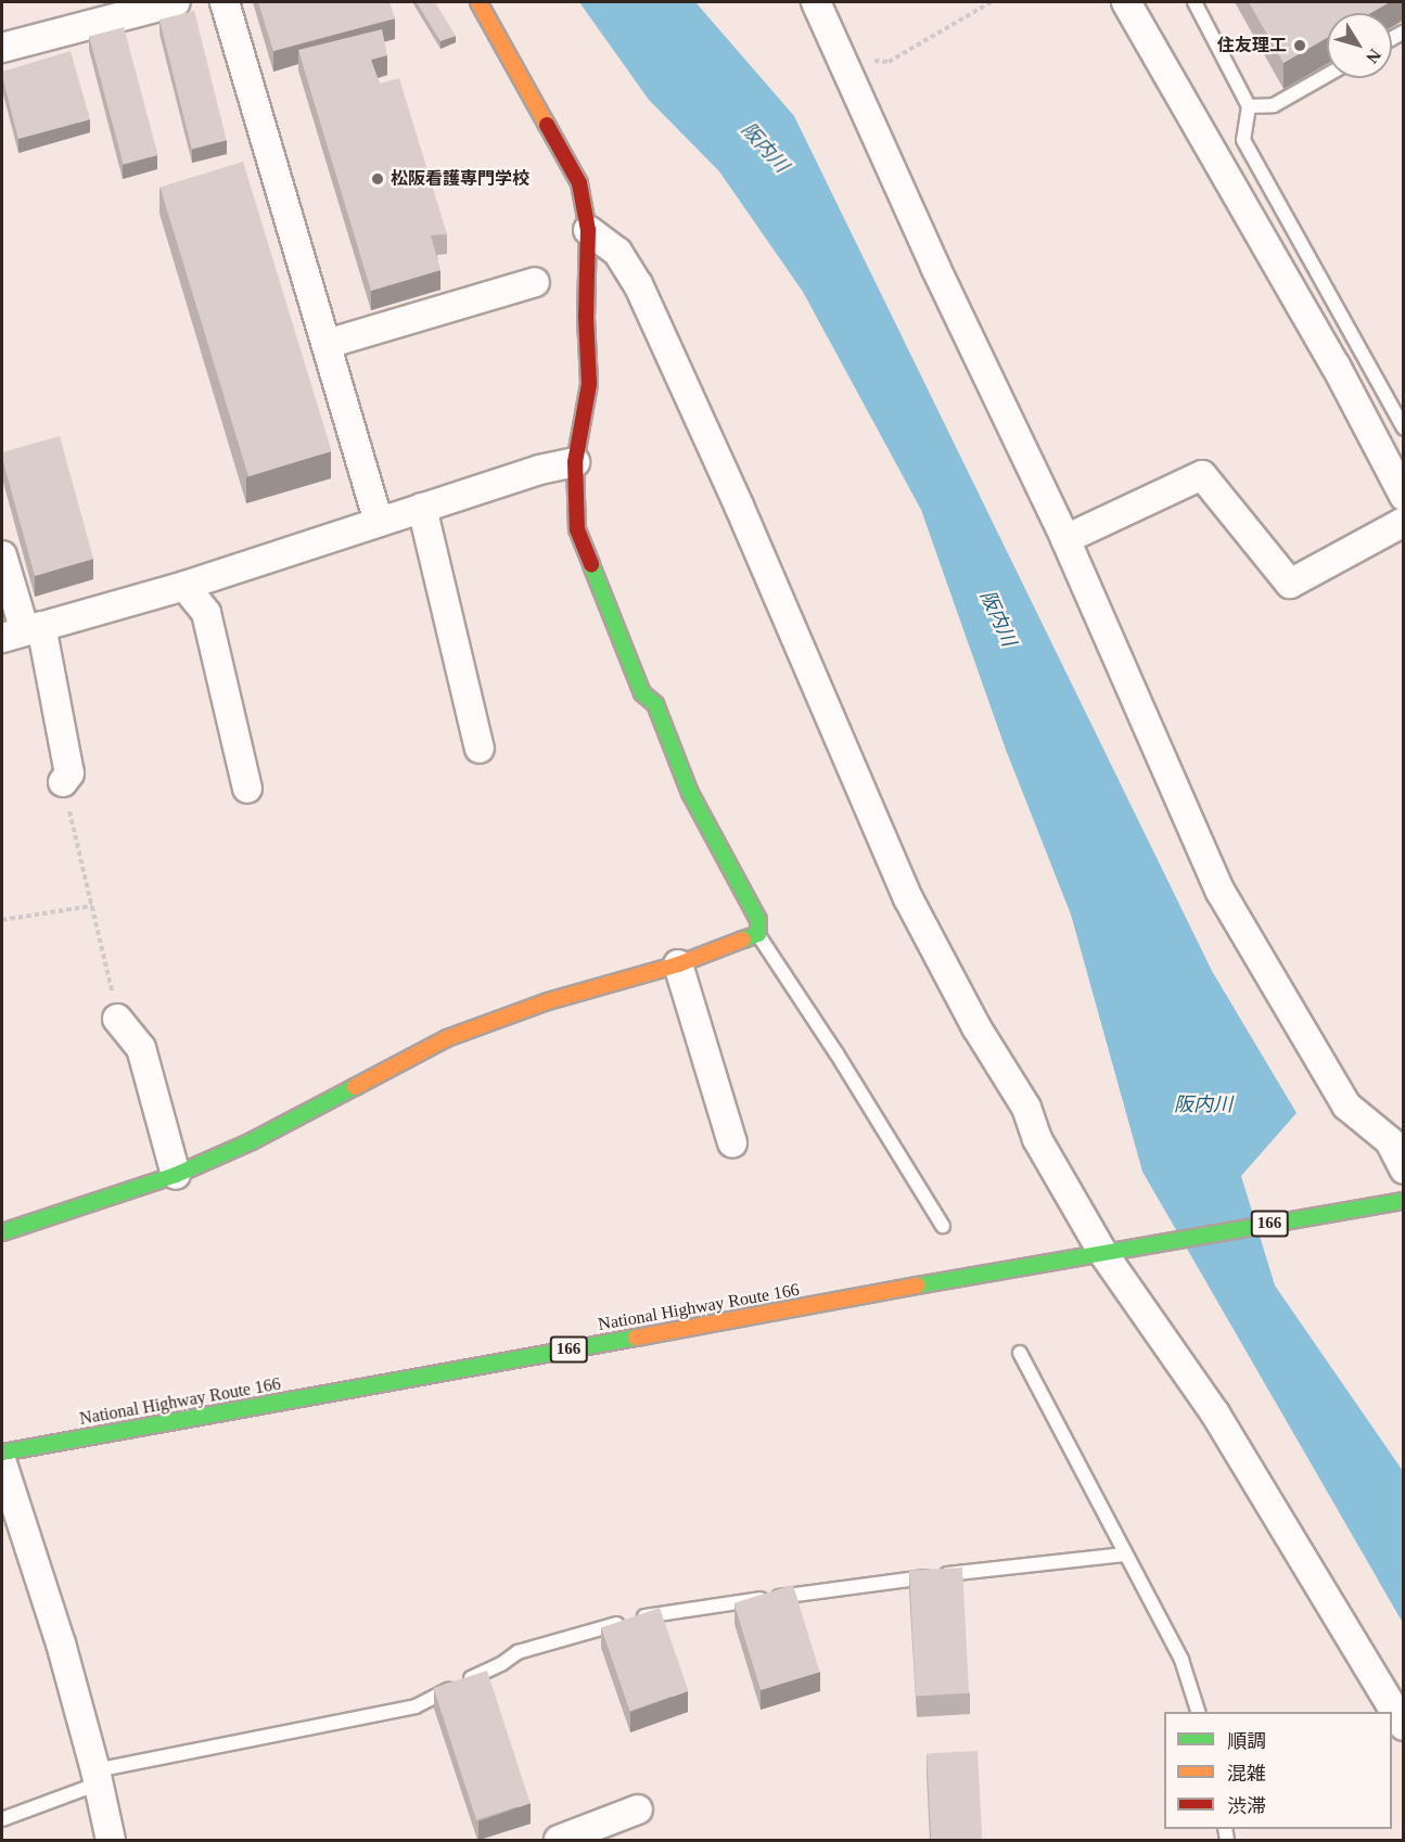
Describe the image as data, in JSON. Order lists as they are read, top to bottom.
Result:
{
  "streets": {
    "main road": ["166", "National Highway Route 166"]
  },
  "water": ["阪内川"],
  "places": ["住友理工", "松阪看護専門学校"],
  "legend": ["順調", "混雑", "渋滞"],
  "north": "bottom right"
}
